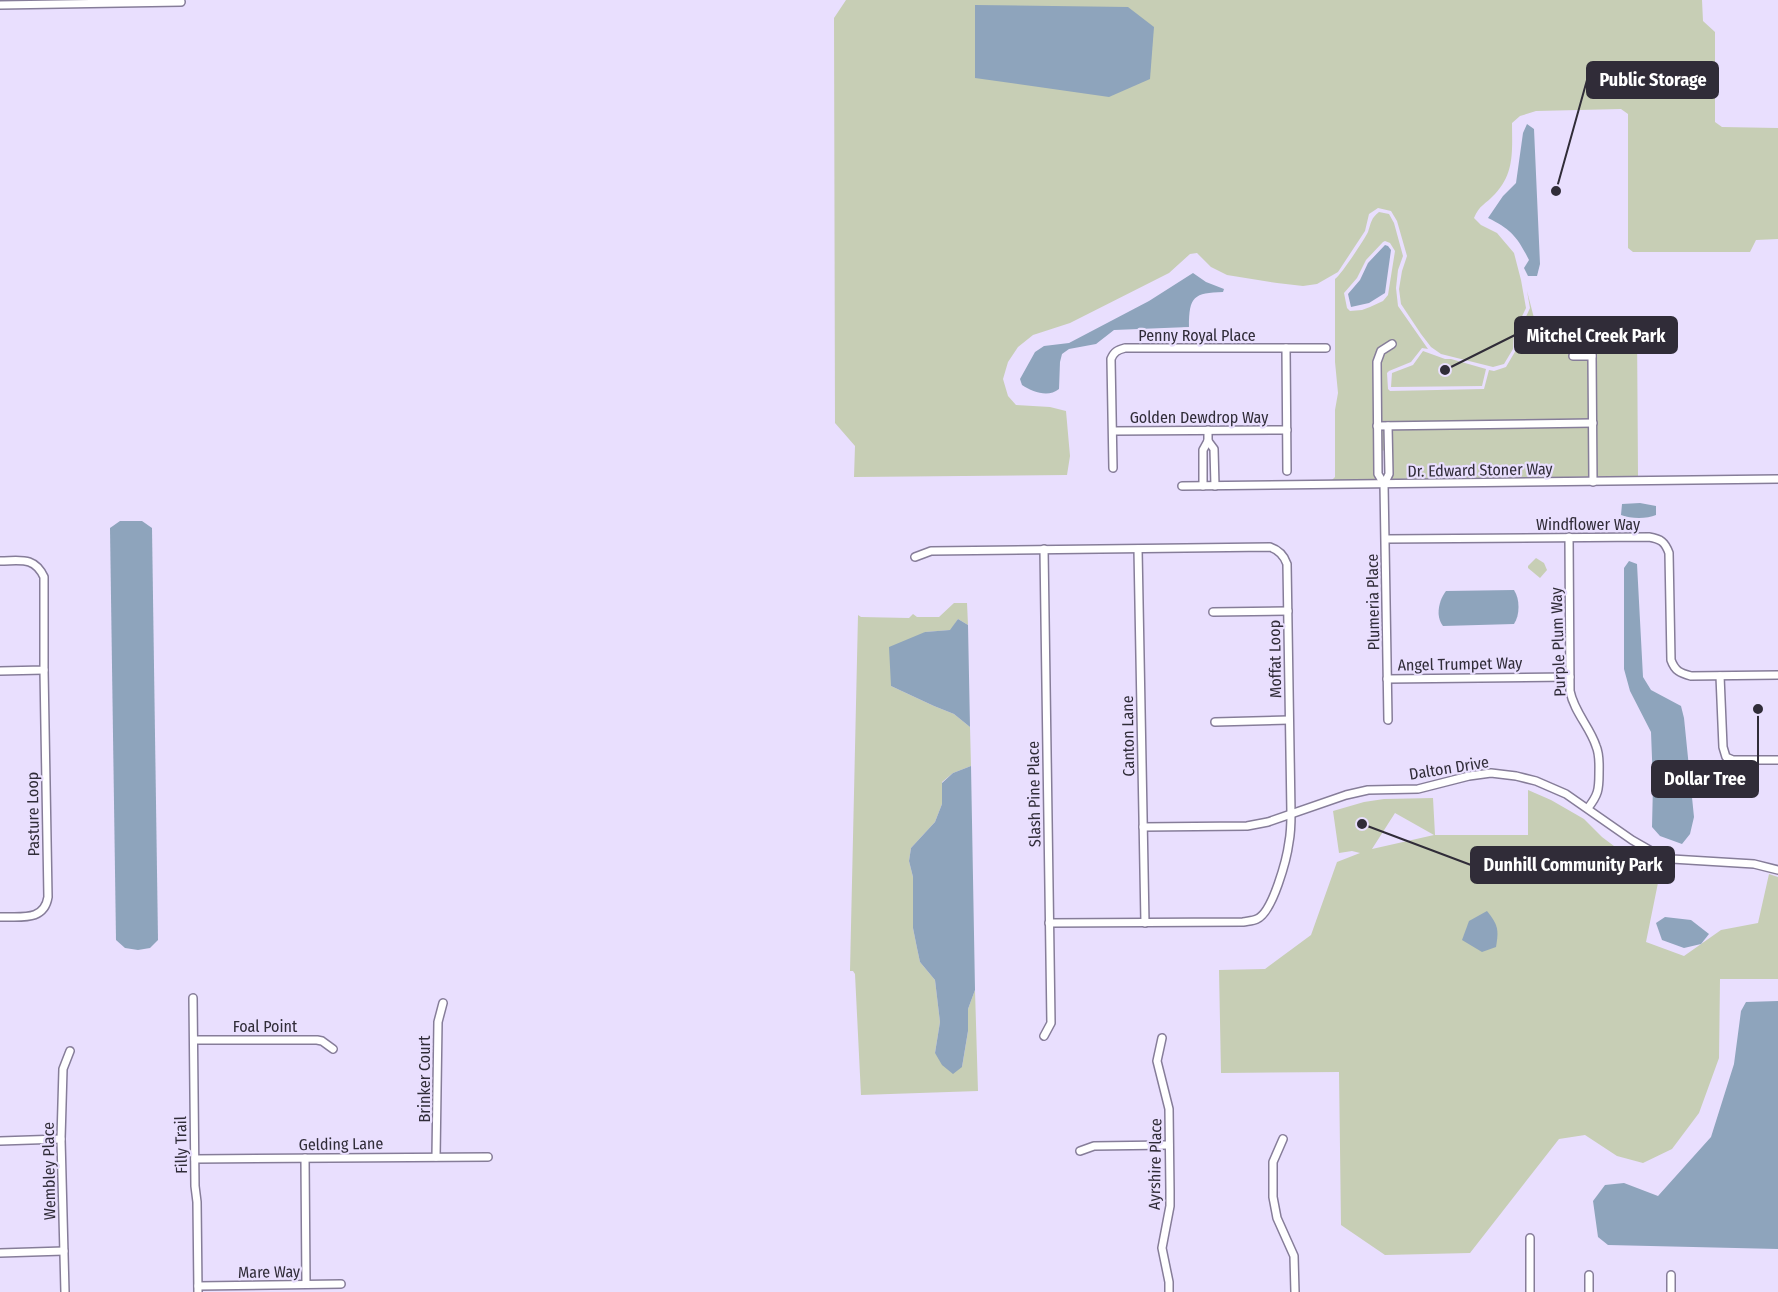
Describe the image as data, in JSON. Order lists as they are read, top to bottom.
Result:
{
  "streets": {
    "street": [
      "Penny Royal Place",
      "Golden Dewdrop Way",
      "Dr. Edward Stoner Way",
      "Windflower Way",
      "Plumeria Place",
      "Purple Plum Way",
      "Moffat Loop",
      "Angel Trumpet Way",
      "Canton Lane",
      "Dalton Drive",
      "Slash Pine Place",
      "Pasture Loop",
      "Foal Point",
      "Brinker Court",
      "Gelding Lane",
      "Filly Trail",
      "Ayrshire Place",
      "Wembley Place",
      "Mare Way"
    ]
  },
  "crossings": [
    ["Penny Royal Place", "Golden Dewdrop Way"],
    ["Dr. Edward Stoner Way", "Plumeria Place"],
    ["Windflower Way", "Plumeria Place"],
    ["Windflower Way", "Purple Plum Way"],
    ["Plumeria Place", "Angel Trumpet Way"],
    ["Purple Plum Way", "Angel Trumpet Way"],
    ["Purple Plum Way", "Dalton Drive"],
    ["Moffat Loop", "Canton Lane"],
    ["Moffat Loop", "Dalton Drive"],
    ["Moffat Loop", "Slash Pine Place"],
    ["Canton Lane", "Dalton Drive"],
    ["Foal Point", "Filly Trail"],
    ["Brinker Court", "Gelding Lane"],
    ["Gelding Lane", "Filly Trail"],
    ["Filly Trail", "Mare Way"]
  ],
  "places": [
    "Public Storage",
    "Mitchel Creek Park",
    "Dollar Tree",
    "Dunhill Community Park"
  ]
}
